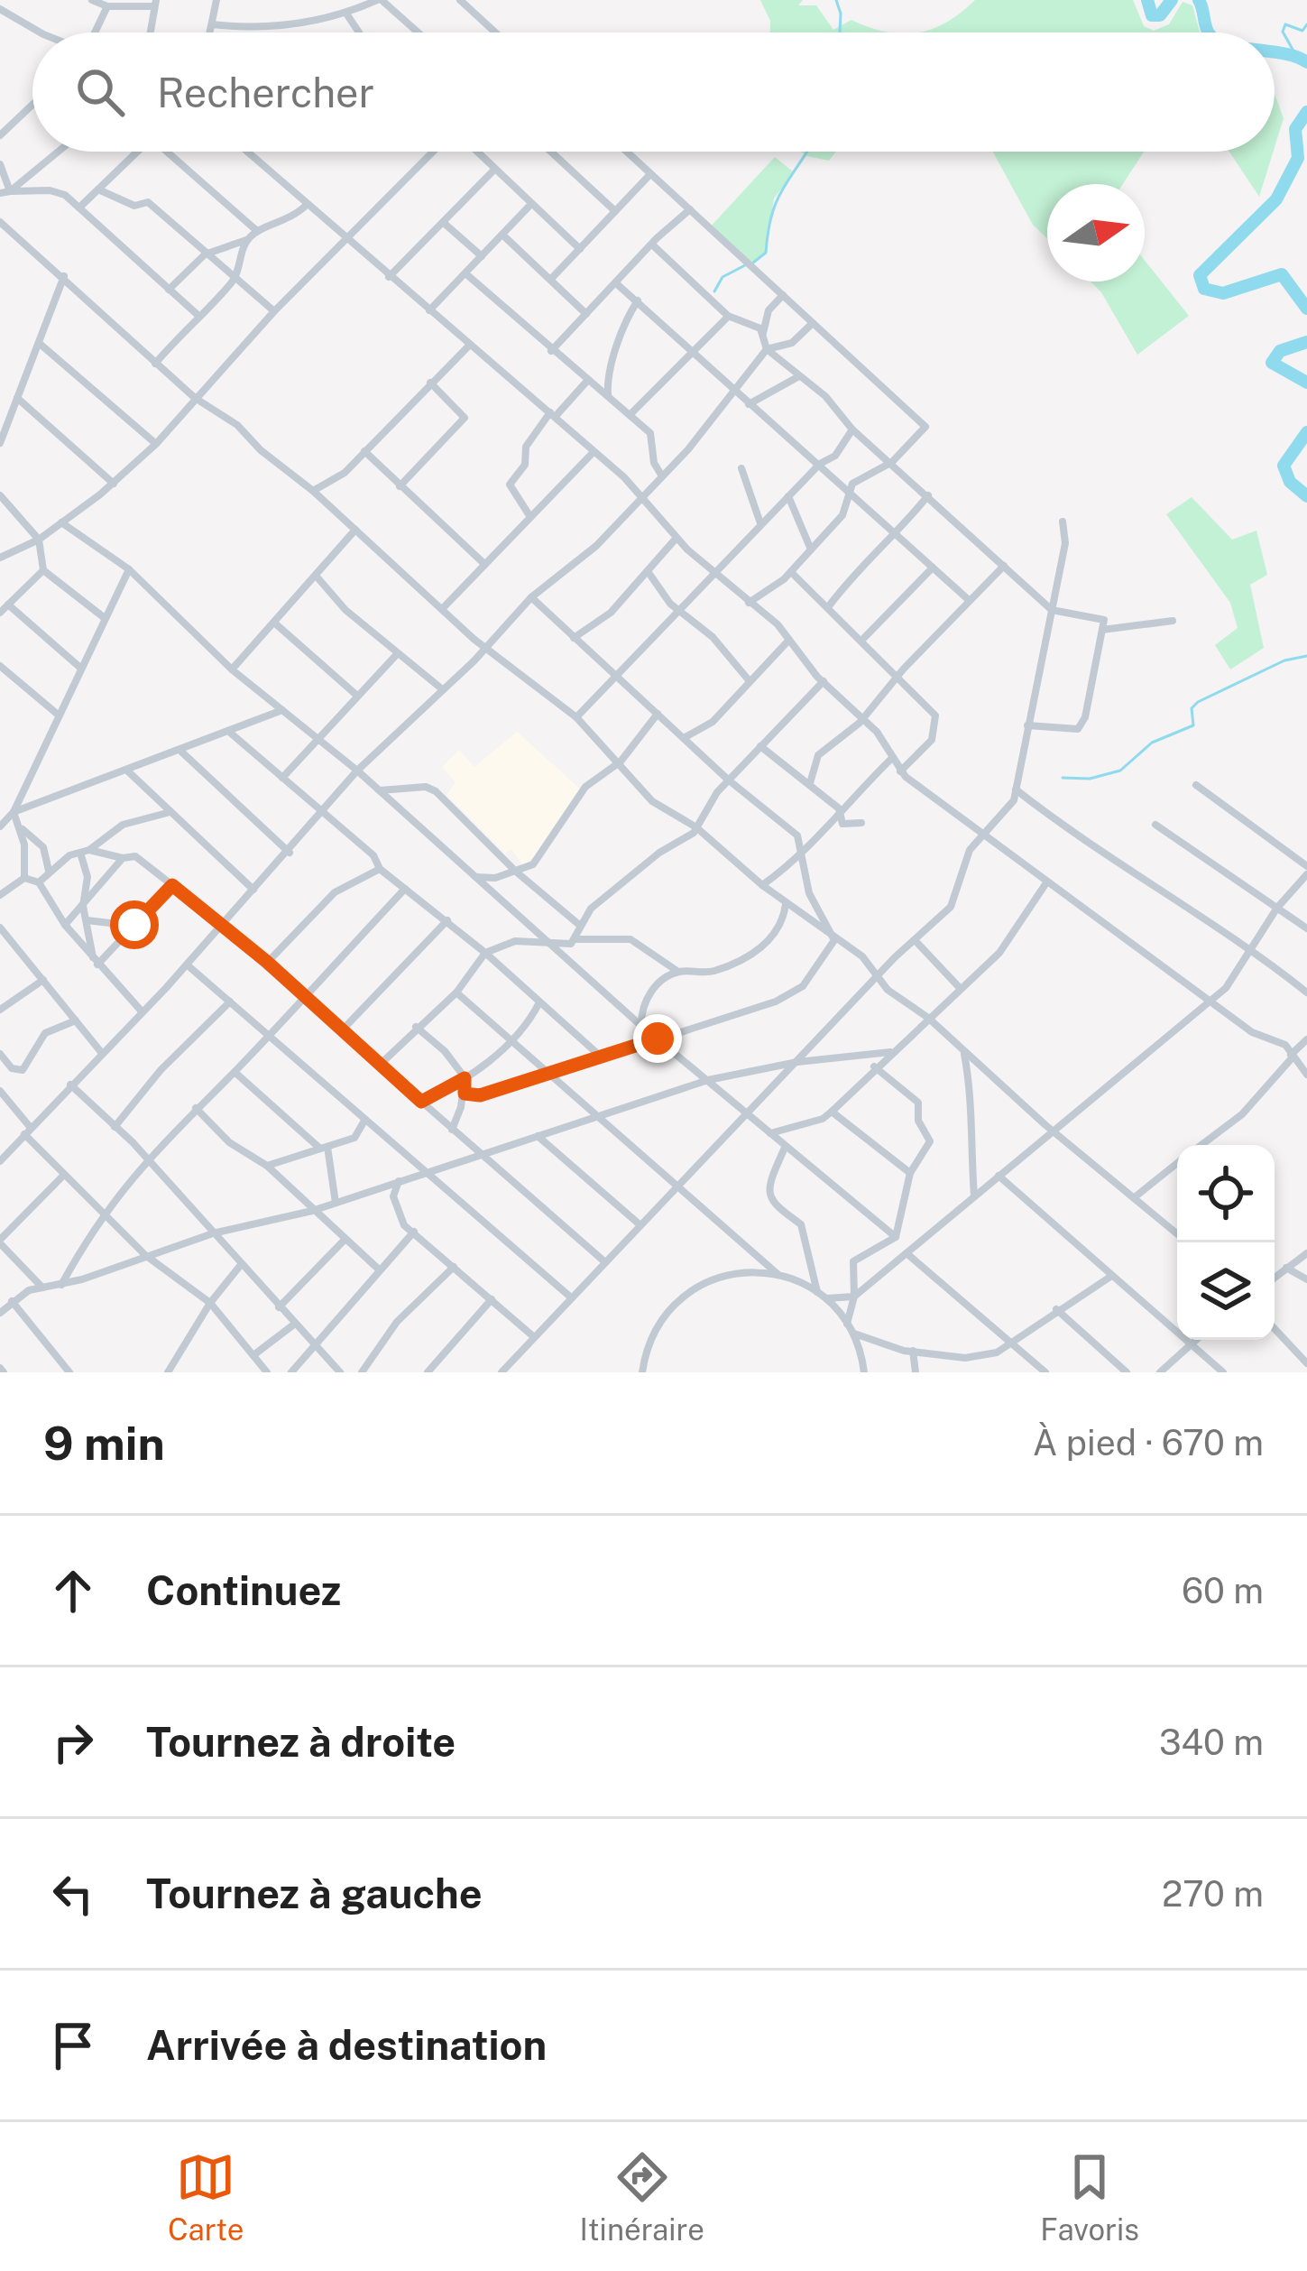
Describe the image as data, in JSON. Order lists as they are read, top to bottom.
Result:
{
  "north": "right",
  "page": {
    "search": "Rechercher",
    "heading": ["9 min", "À pied · 670 m"],
    "list": [
      ["Continuez", "60 m"],
      ["Tournez à droite", "340 m"],
      ["Tournez à gauche", "270 m"],
      "Arrivée à destination"
    ],
    "nav": ["Carte", "Itinéraire", "Favoris"]
  }
}
